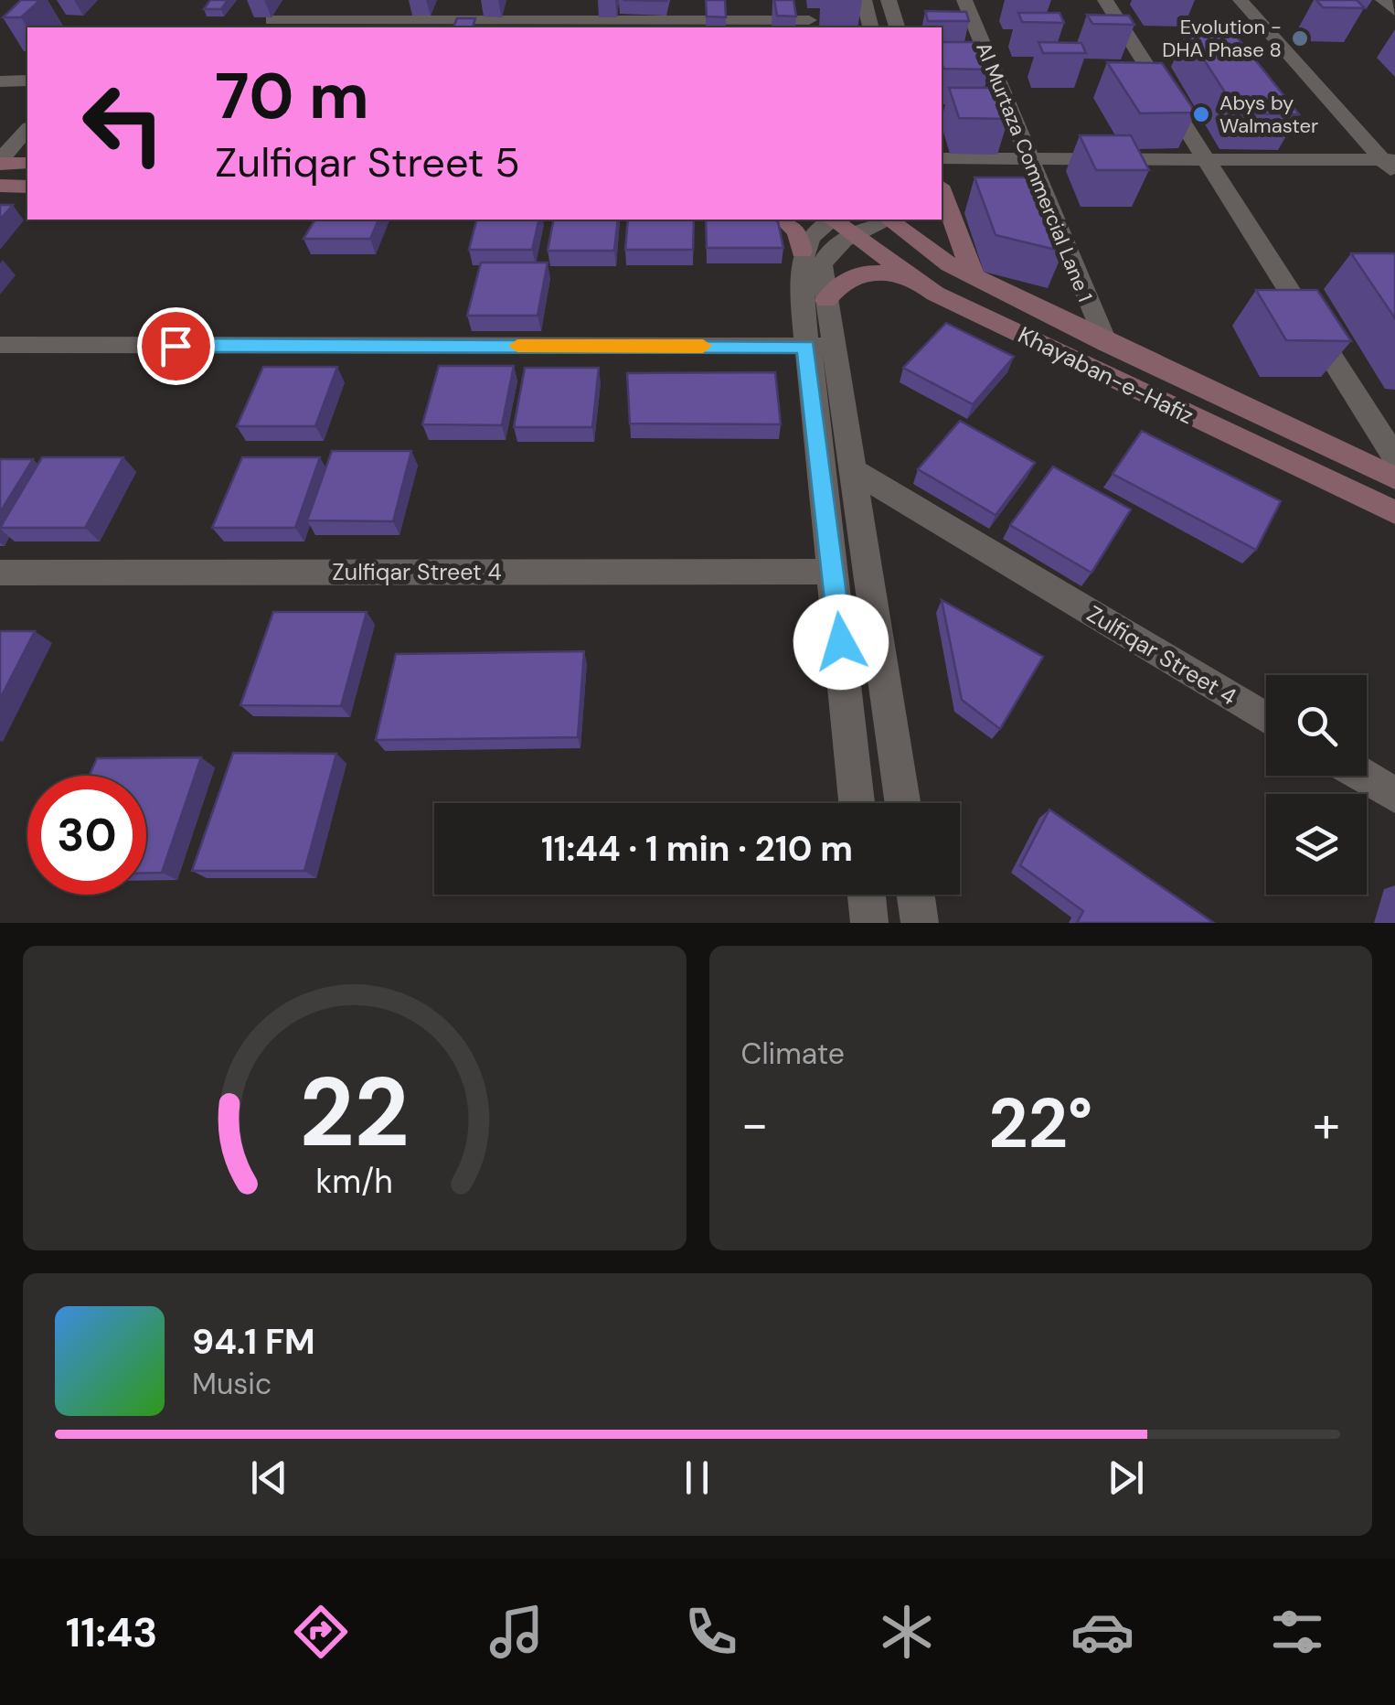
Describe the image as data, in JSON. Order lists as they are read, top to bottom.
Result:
{
  "streets": {
    "street": ["Al Murtaza Commercial Lane 1", "Khayaban-e-Hafiz", "Zulfiqar Street 4"]
  },
  "crossings": [
    ["Al Murtaza Commercial Lane 1", "Khayaban-e-Hafiz"]
  ],
  "places": ["Evolution - DHA Phase 8", "Abys by Walmaster"],
  "page": {
    "turn": ["70 m", "Zulfiqar Street 5"],
    "limit": "30",
    "trip": "11:44 · 1 min · 210 m",
    "tile": "Climate",
    "heat": ["−", "22°", "+"],
    "song": ["94.1 FM", "Music"],
    "tabs": "11:43",
    "gauge": ["22", "km/h"]
  }
}
